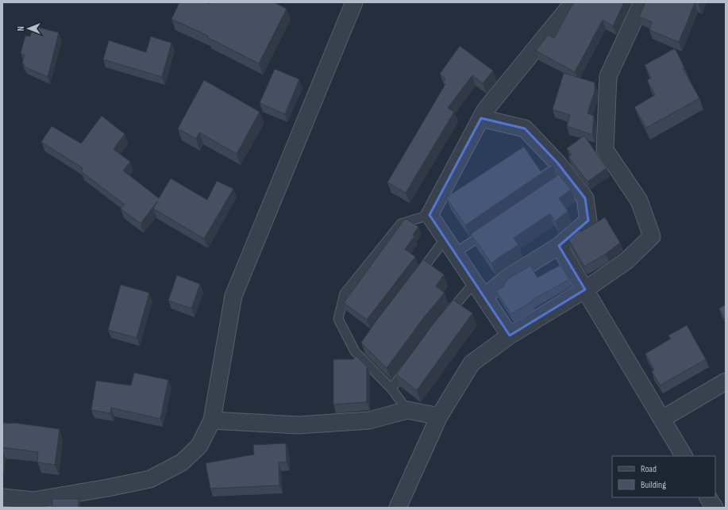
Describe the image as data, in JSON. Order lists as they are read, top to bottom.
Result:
{
  "legend": ["Road", "Building"],
  "north": "left"
}
